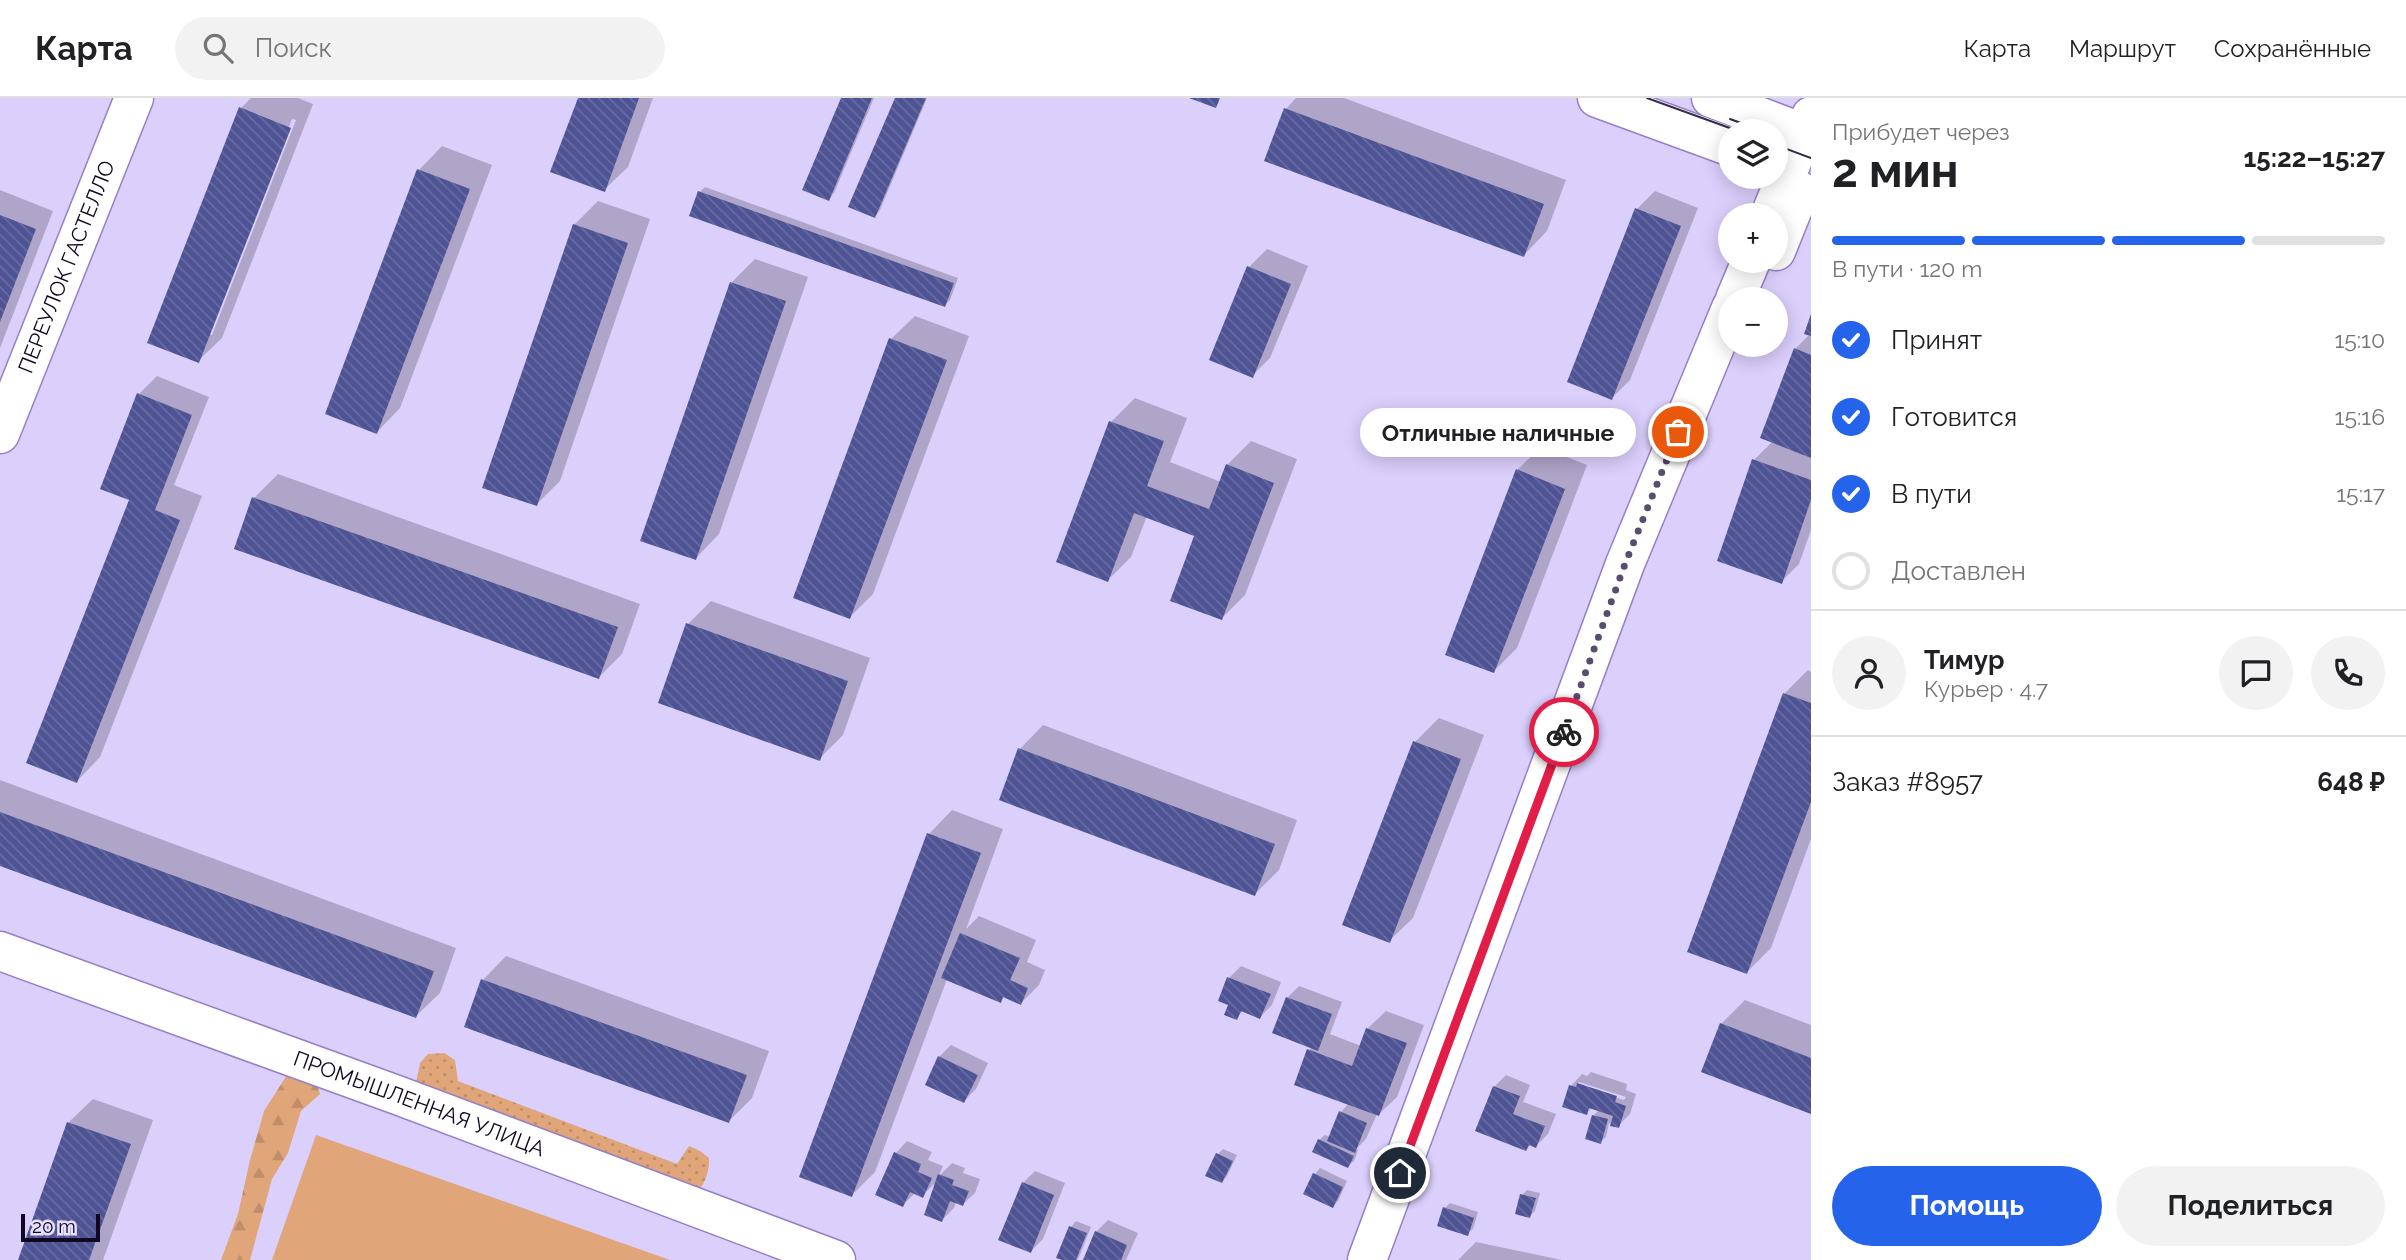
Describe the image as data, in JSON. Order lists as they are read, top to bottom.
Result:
{
  "streets": {
    "main road": ["ПЕРЕУЛОК ГАСТЕЛЛО", "ПРОМЫШЛЕННАЯ УЛИЦА"]
  },
  "places": ["Отличные наличные"],
  "scale_bar": "20 m",
  "page": {
    "header": "Карта",
    "search": "Поиск",
    "nav": ["Карта", "Маршрут", "Сохранённые"],
    "heading": ["2 мин", "Прибудет через", "15:22–15:27"],
    "panel": [
      "Тимур",
      "Курьер · 4.7",
      "Заказ #8957",
      "648 ₽"
    ],
    "map_buttons": ["+", "−"],
    "bar": "В пути · 120 m",
    "list": [
      ["Принят", "15:10"],
      ["Готовится", "15:16"],
      ["В пути", "15:17"],
      "Доставлен"
    ],
    "bubble": "Отличные наличные",
    "buttons": ["Помощь", "Поделиться"],
    "scale": "20 m"
  }
}
